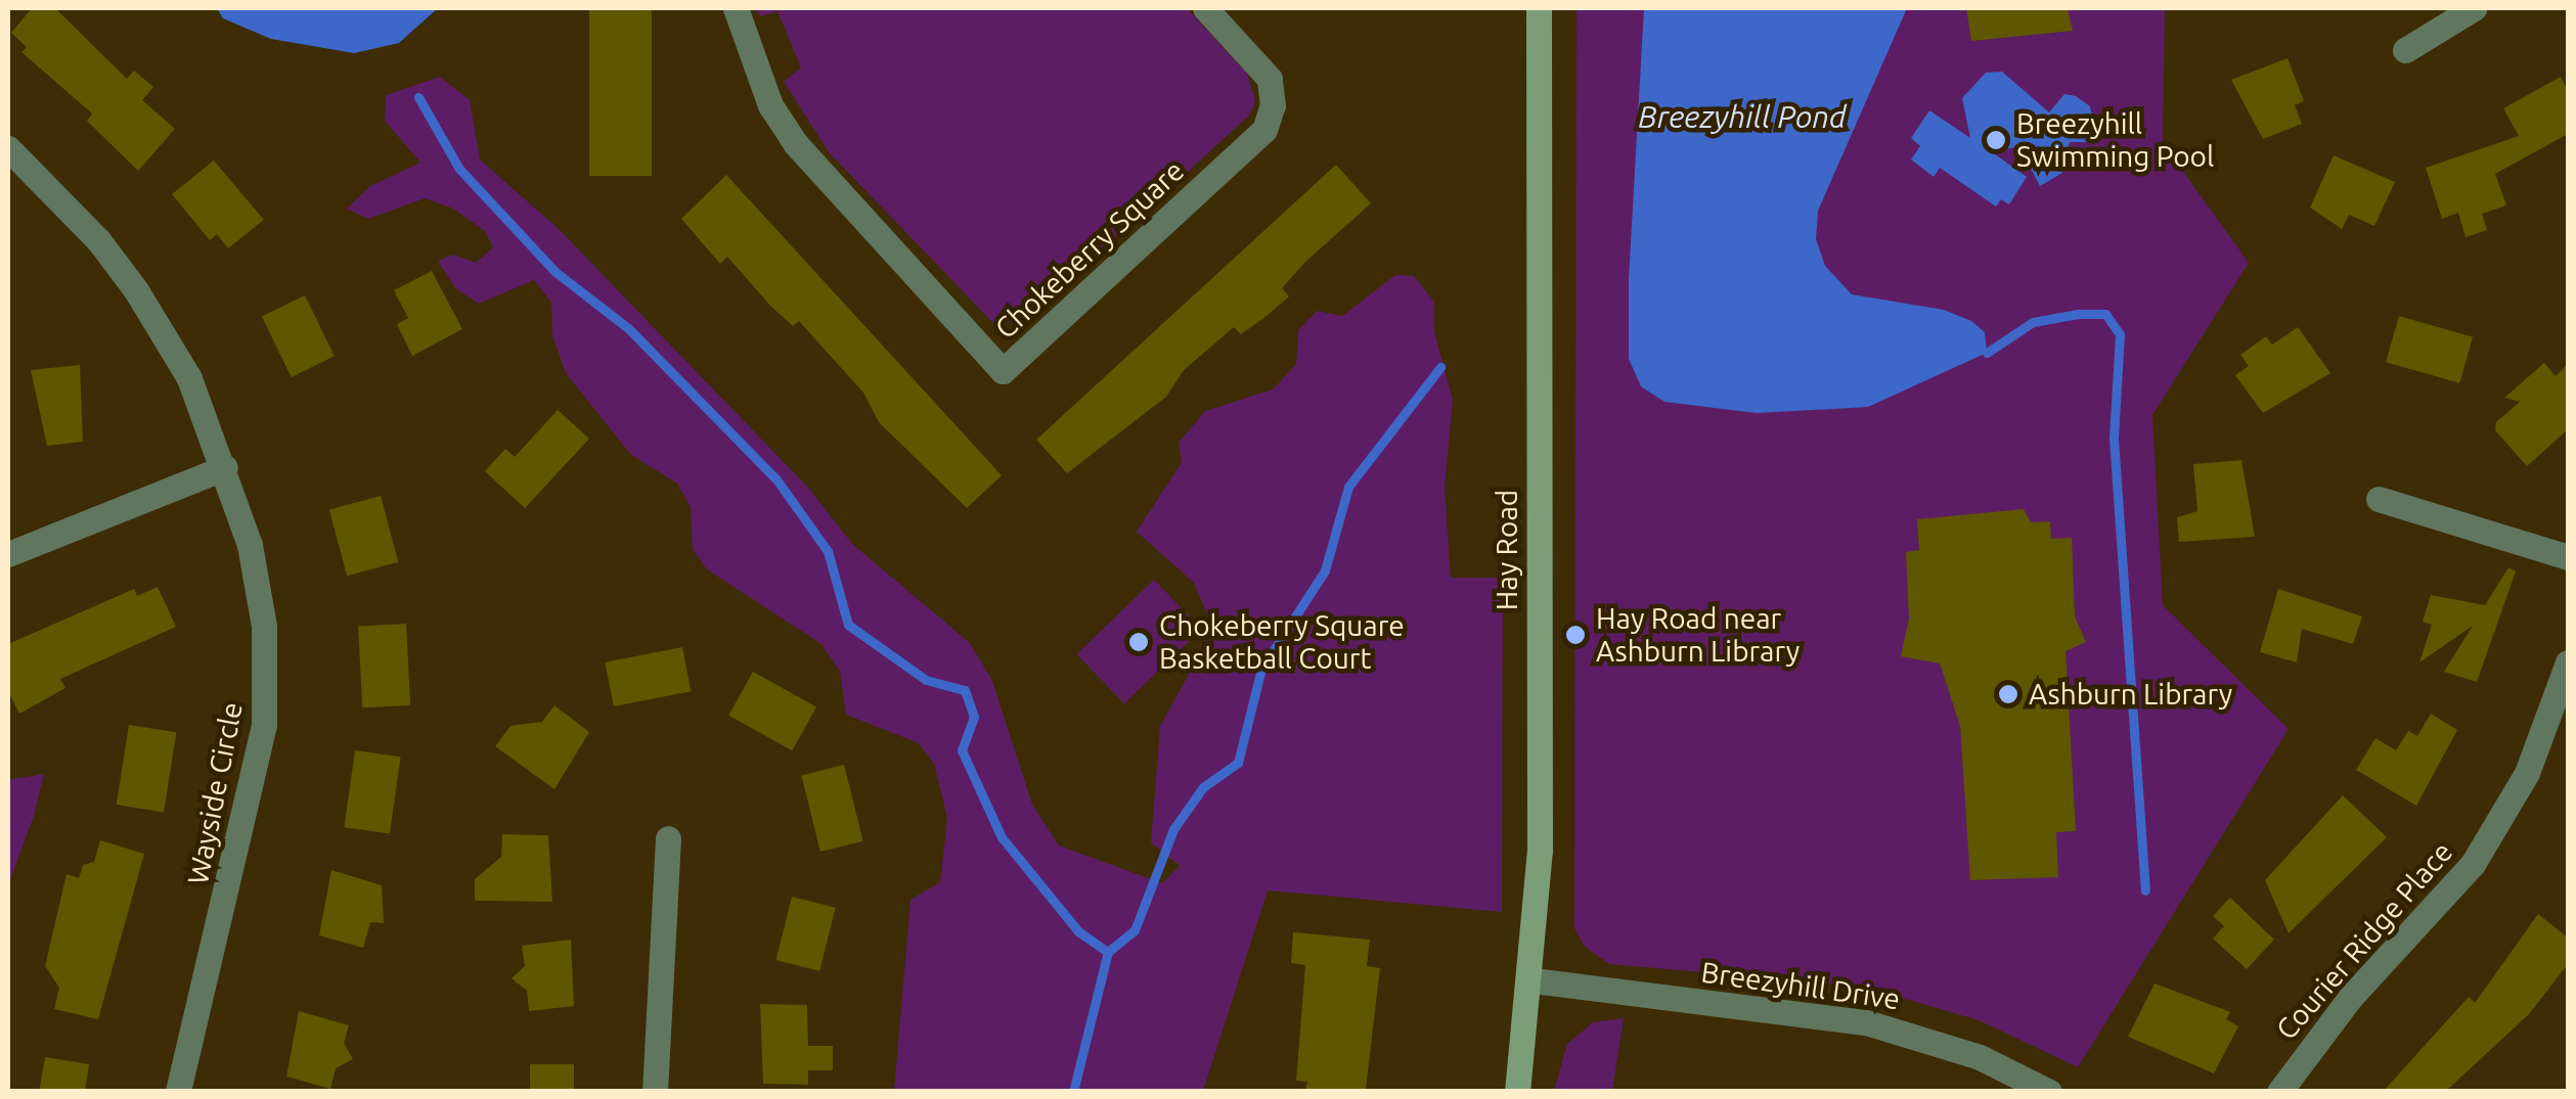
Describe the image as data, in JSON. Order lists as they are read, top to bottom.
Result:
{
  "streets": {
    "street": [
      "Chokeberry Square",
      "Hay Road",
      "Wayside Circle",
      "Courier Ridge Place",
      "Breezyhill Drive"
    ]
  },
  "crossings": [
    ["Hay Road", "Breezyhill Drive"]
  ],
  "water": ["Breezyhill Pond"],
  "places": [
    "Breezyhill Swimming Pool",
    "Hay Road near Ashburn Library",
    "Chokeberry Square Basketball Court",
    "Ashburn Library"
  ]
}
